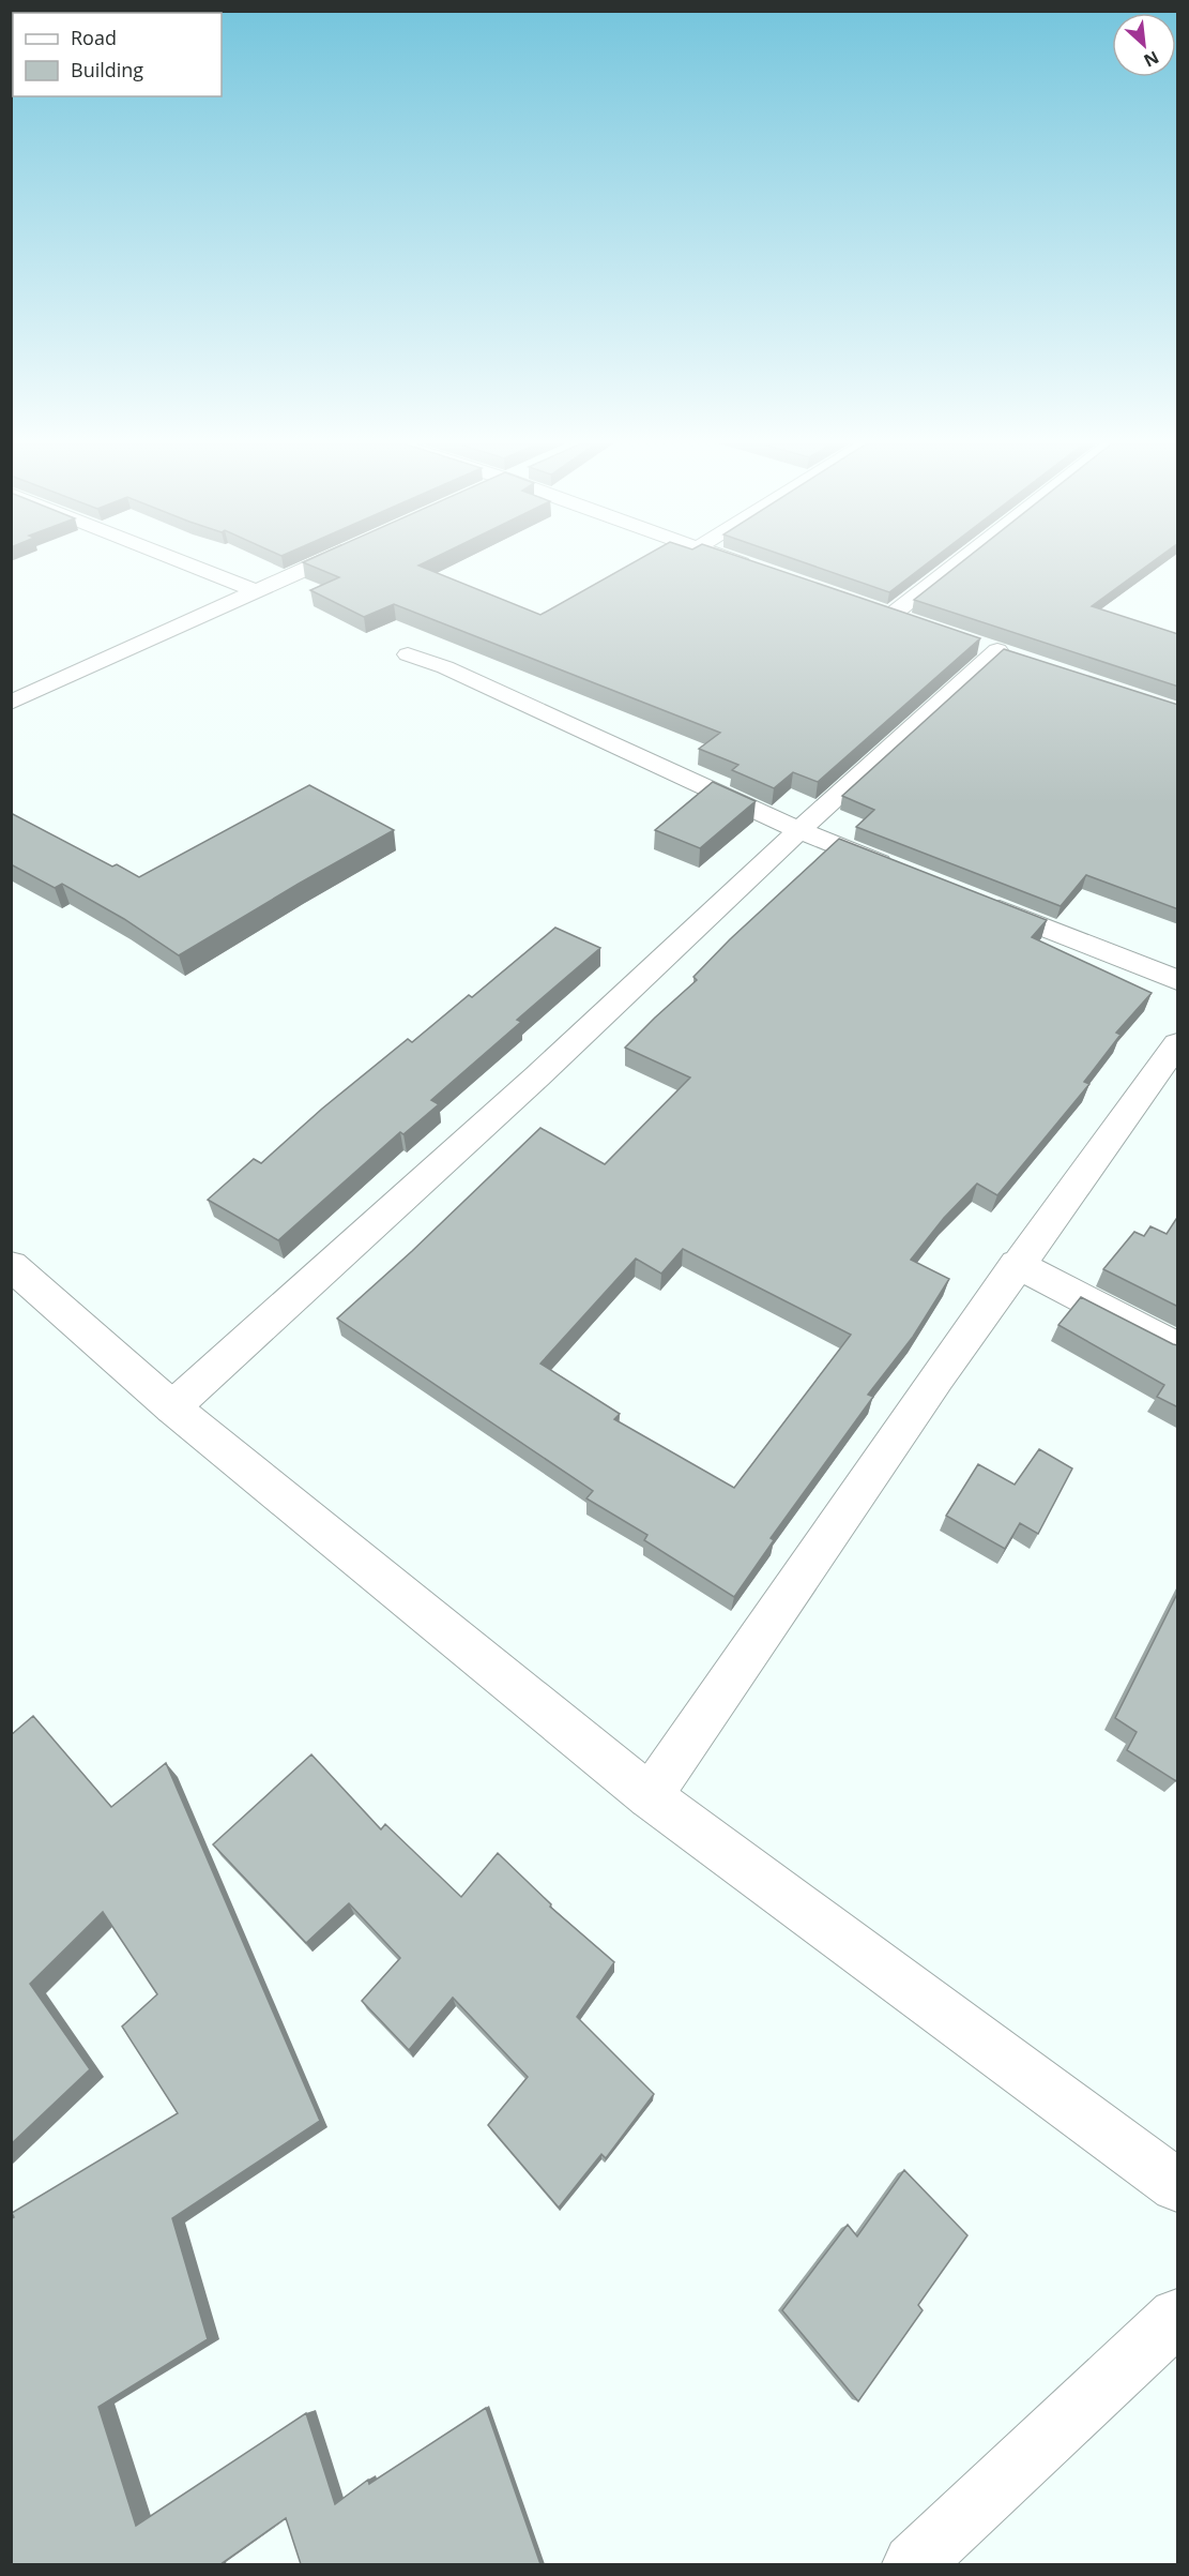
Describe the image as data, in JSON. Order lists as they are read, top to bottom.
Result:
{
  "legend": ["Road", "Building"],
  "north": "bottom right"
}
